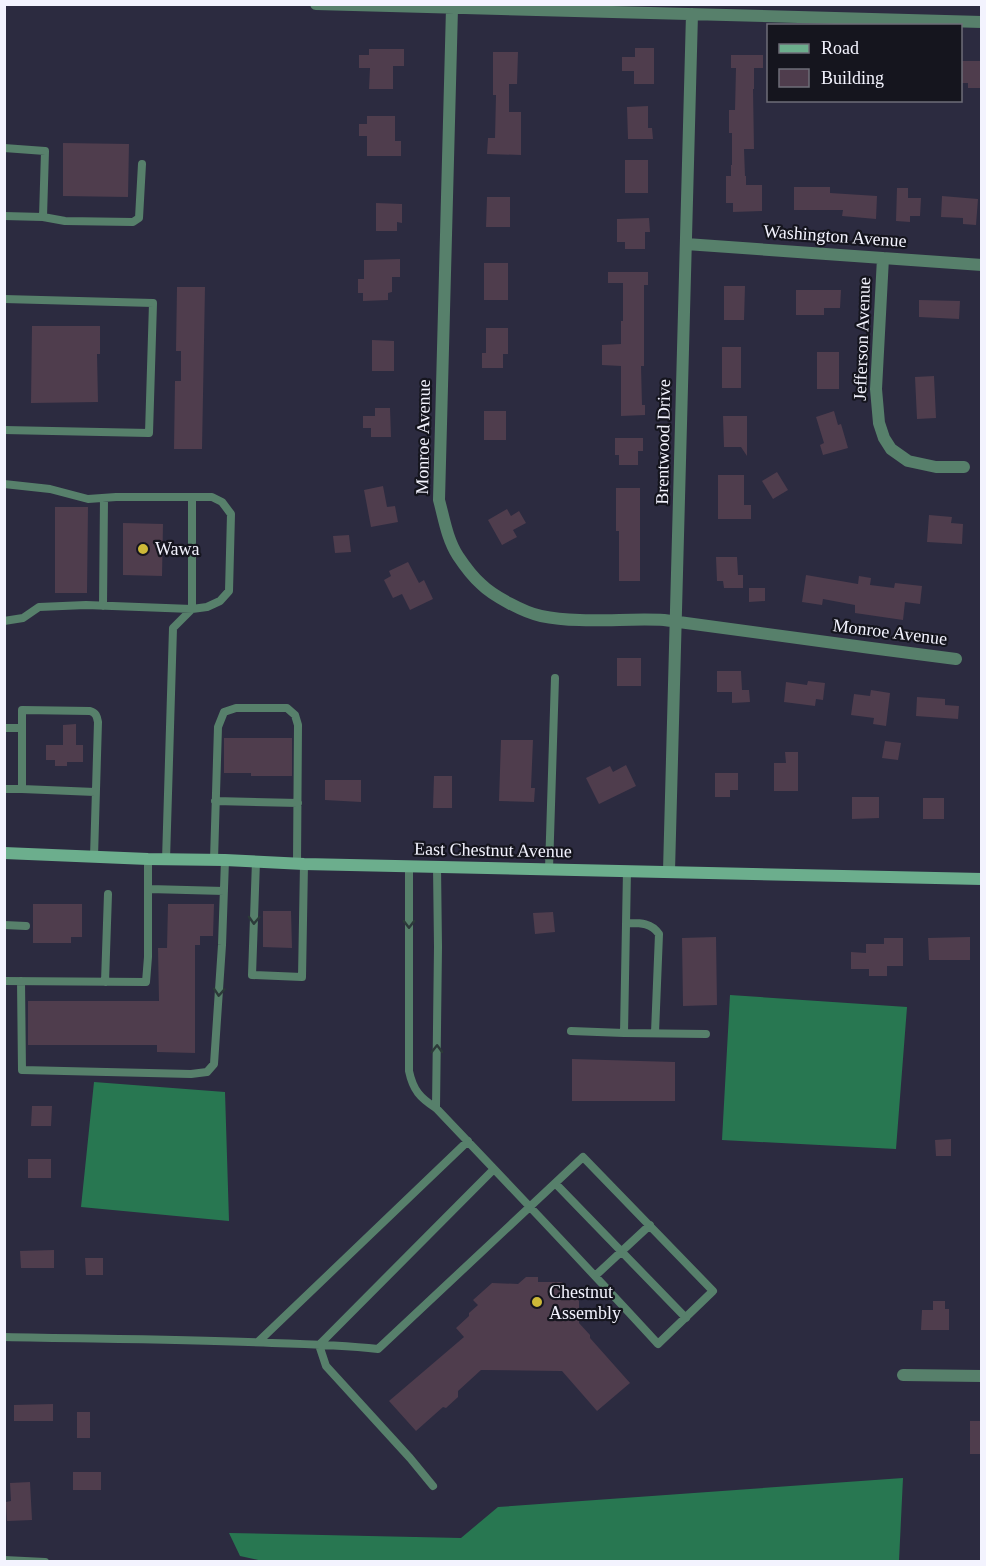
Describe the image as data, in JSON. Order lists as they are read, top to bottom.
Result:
{
  "streets": {
    "street": [
      "Washington Avenue",
      "Jefferson Avenue",
      "Monroe Avenue",
      "Brentwood Drive",
      "East Chestnut Avenue"
    ]
  },
  "crossings": [
    ["Washington Avenue", "Jefferson Avenue"],
    ["Washington Avenue", "Brentwood Drive"],
    ["Monroe Avenue", "Brentwood Drive"],
    ["Brentwood Drive", "East Chestnut Avenue"]
  ],
  "places": ["Wawa", "Chestnut Assembly"],
  "legend": ["Road", "Building"]
}
